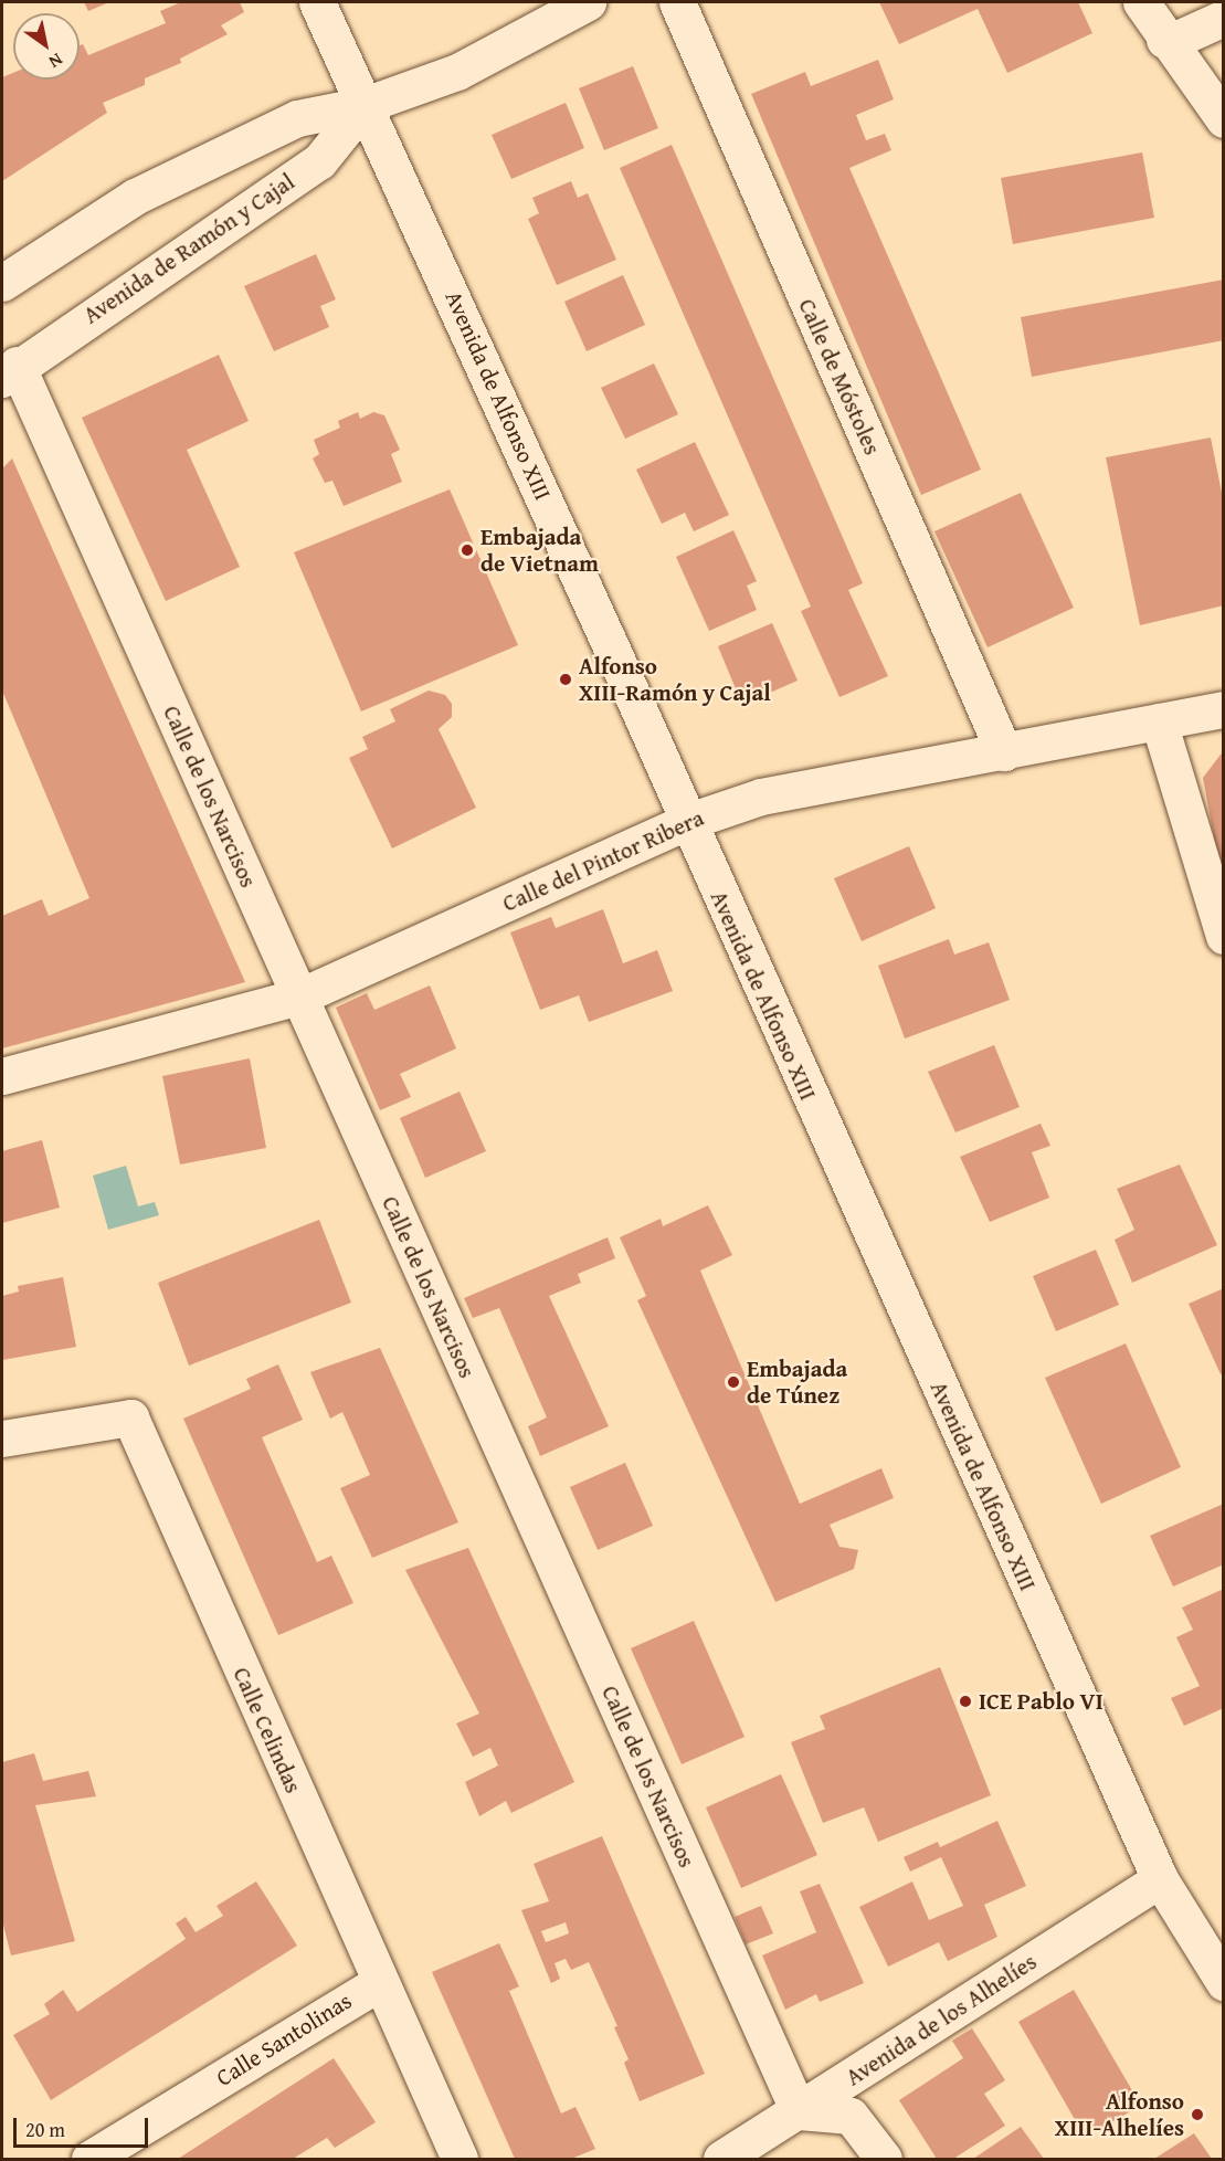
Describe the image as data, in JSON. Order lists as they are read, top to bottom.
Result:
{
  "streets": {
    "street": [
      "Avenida de Ramón y Cajal",
      "Calle de Móstoles",
      "Avenida de Alfonso XIII",
      "Calle de los Narcisos",
      "Calle del Pintor Ribera",
      "Calle Celindas",
      "Avenida de los Alhelíes",
      "Calle Santolinas"
    ]
  },
  "crossings": [
    ["Avenida de Ramón y Cajal", "Avenida de Alfonso XIII"],
    ["Avenida de Ramón y Cajal", "Calle de los Narcisos"],
    ["Calle de Móstoles", "Calle del Pintor Ribera"],
    ["Avenida de Alfonso XIII", "Calle del Pintor Ribera"],
    ["Avenida de Alfonso XIII", "Avenida de los Alhelíes"],
    ["Calle de los Narcisos", "Calle del Pintor Ribera"],
    ["Calle de los Narcisos", "Avenida de los Alhelíes"],
    ["Calle Celindas", "Calle Santolinas"]
  ],
  "places": [
    "Embajada de Vietnam",
    "Alfonso XIII-Ramón y Cajal",
    "Embajada de Túnez",
    "ICE Pablo VI",
    "Alfonso XIII-Alhelíes"
  ],
  "scale_bar": "20 m",
  "north": "bottom right"
}
